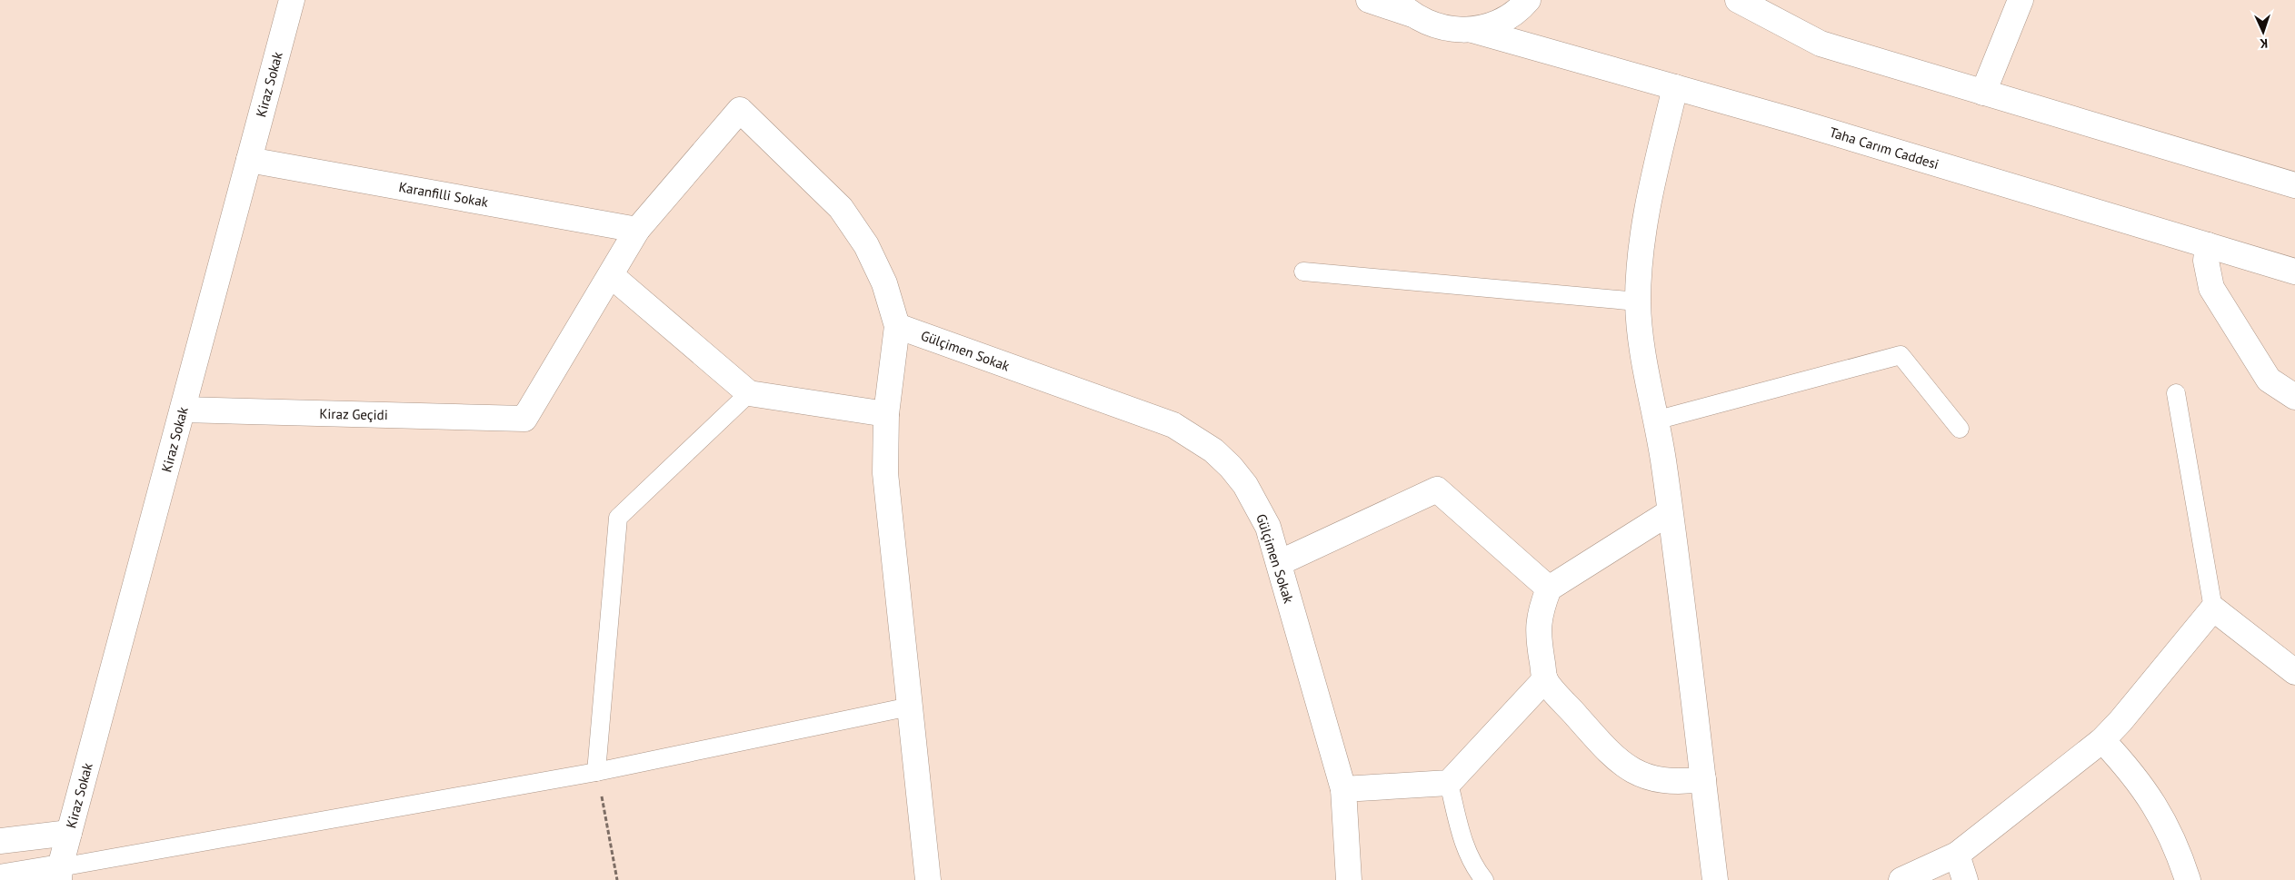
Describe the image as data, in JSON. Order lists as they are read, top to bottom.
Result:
{
  "streets": {
    "street": [
      "Kiraz Sokak",
      "Taha Carım Caddesi",
      "Karanfilli Sokak",
      "Gülçimen Sokak",
      "Kiraz Geçidi"
    ]
  },
  "crossings": [
    ["Kiraz Sokak", "Karanfilli Sokak"],
    ["Kiraz Sokak", "Kiraz Geçidi"]
  ],
  "north": "bottom"
}
